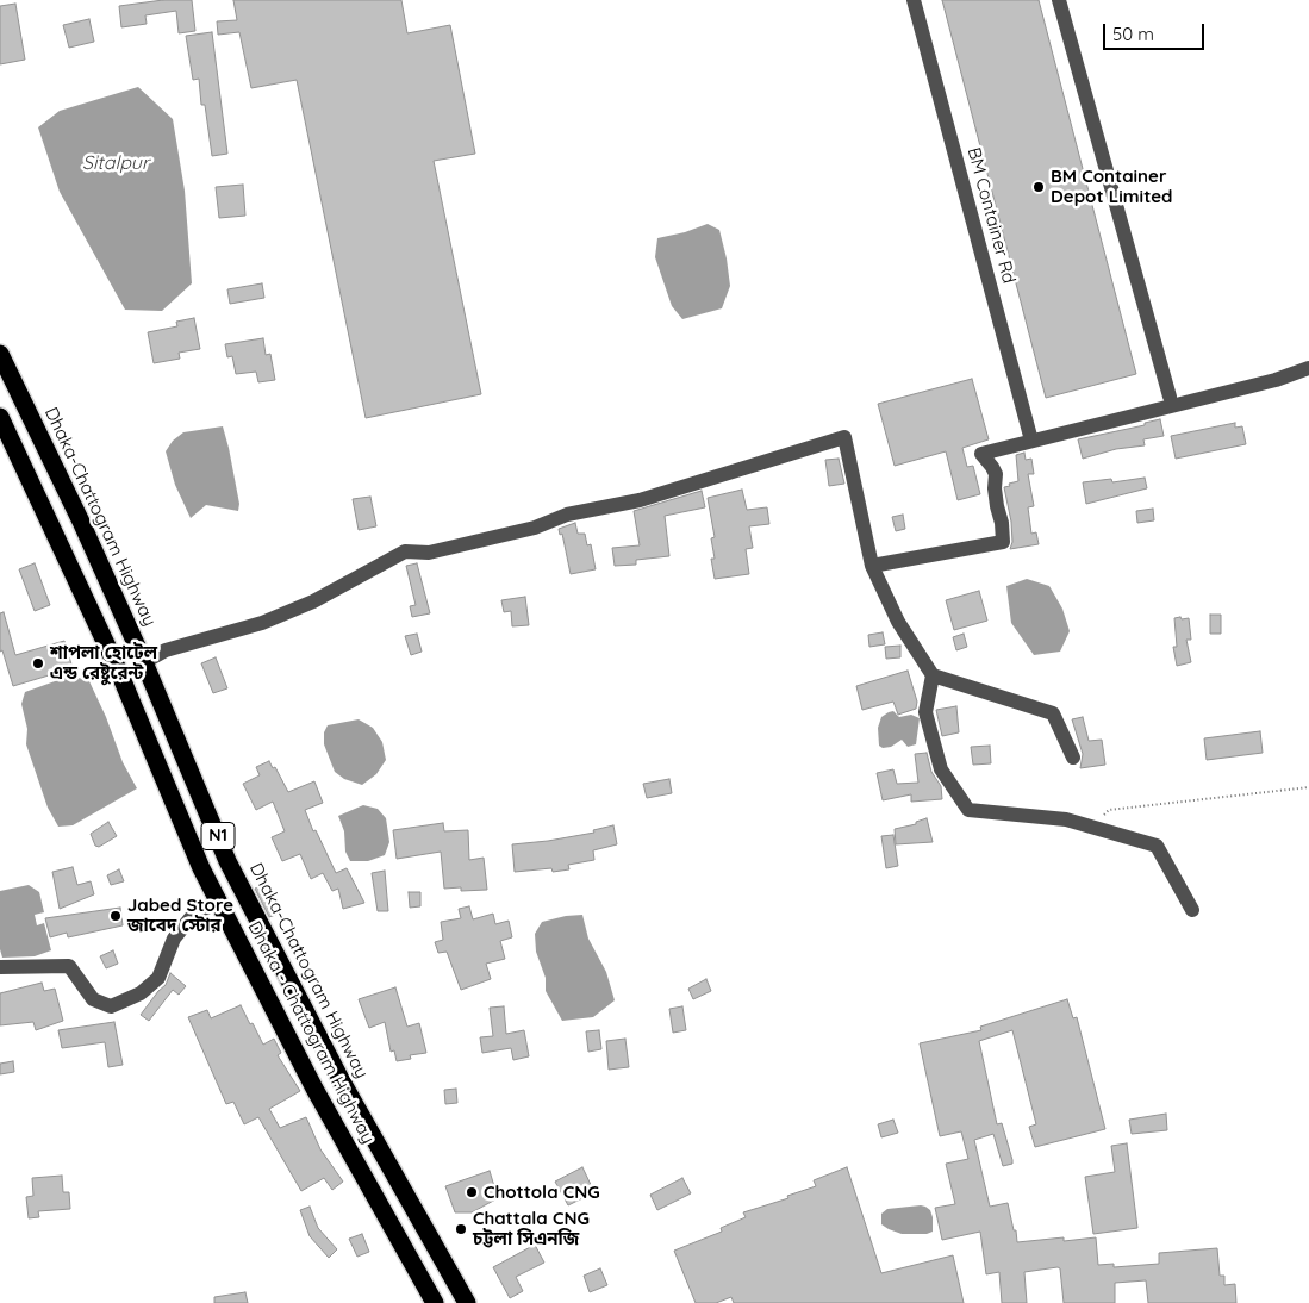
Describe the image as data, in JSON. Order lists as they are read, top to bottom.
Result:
{
  "streets": {
    "highway": ["Dhaka-Chattogram Highway", "N1", "Dhaka - Chattogram Highway"],
    "street": ["BM Container Rd"]
  },
  "water": ["Sitalpur"],
  "places": [
    "BM Container Depot Limited",
    "শাপলা হোটেল এন্ড রেষ্টুরেন্ট",
    "Jabed Store জাবেদ স্টোর",
    "Chottola CNG",
    "Chattala CNG চট্টলা সিএনজি"
  ],
  "scale_bar": "50 m"
}
